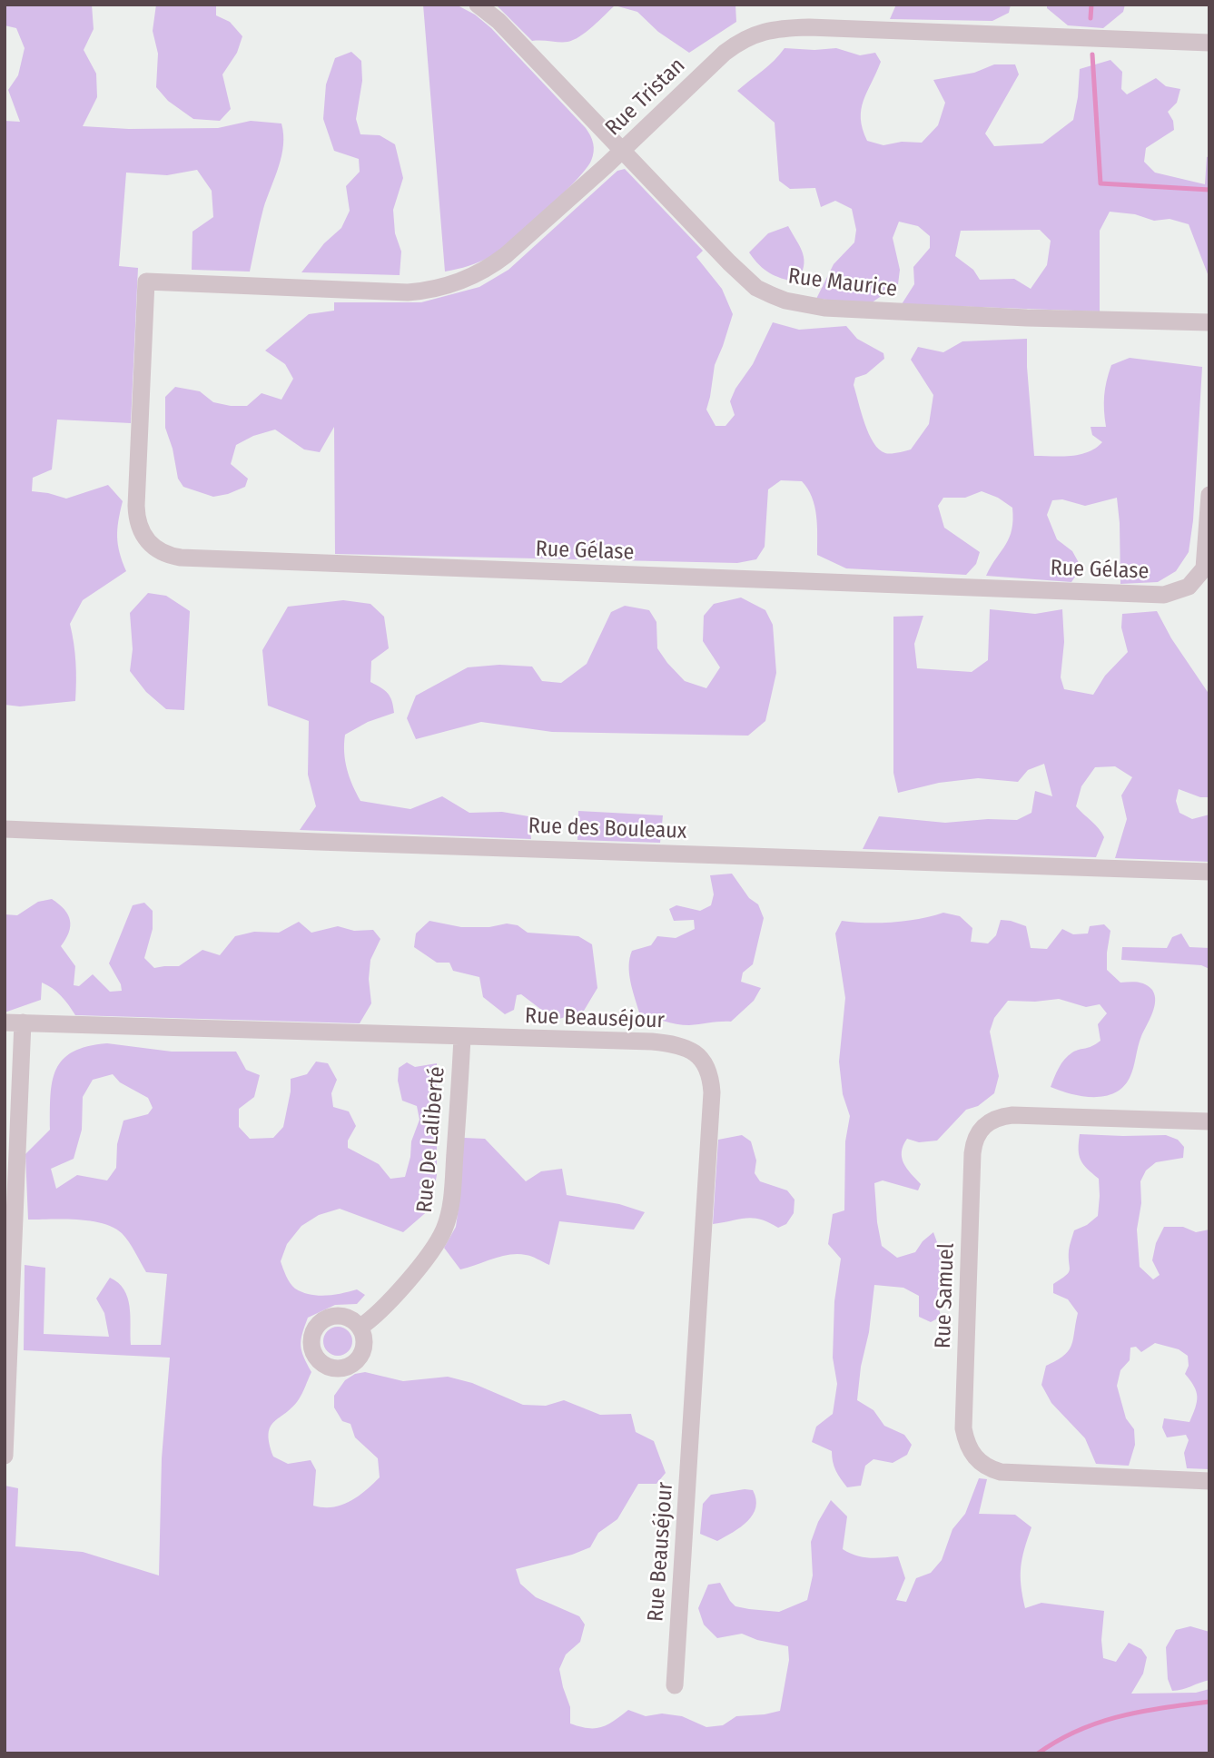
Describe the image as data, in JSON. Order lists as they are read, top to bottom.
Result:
{
  "streets": {
    "street": [
      "Rue Tristan",
      "Rue Maurice",
      "Rue Gélase",
      "Rue des Bouleaux",
      "Rue Beauséjour",
      "Rue De Laliberté",
      "Rue Samuel"
    ]
  },
  "crossings": [
    ["Rue Tristan", "Rue Maurice"],
    ["Rue Tristan", "Rue Gélase"],
    ["Rue Beauséjour", "Rue De Laliberté"]
  ]
}
